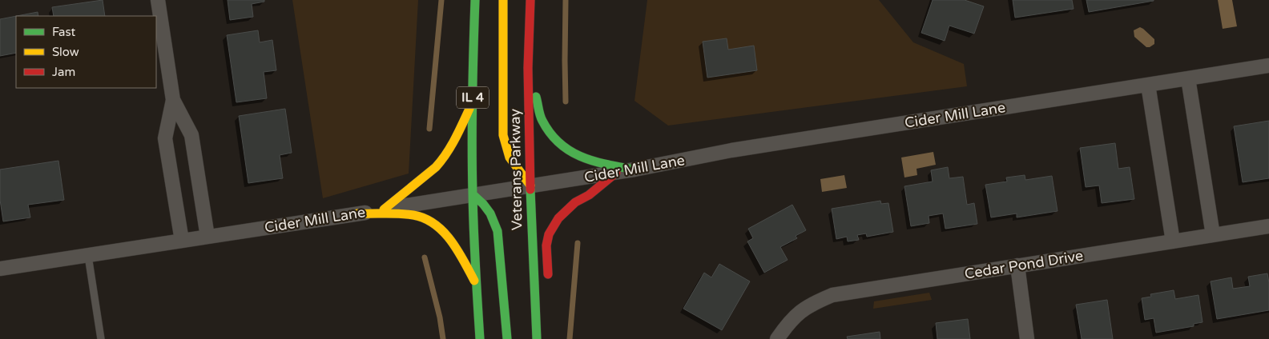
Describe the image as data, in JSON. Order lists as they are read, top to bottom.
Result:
{
  "streets": {
    "highway": ["IL 4", "Veterans Parkway"],
    "street": ["Cider Mill Lane", "Cedar Pond Drive"]
  },
  "crossings": [
    ["IL 4", "Cider Mill Lane"],
    ["Cider Mill Lane", "Veterans Parkway"]
  ],
  "legend": ["Fast", "Slow", "Jam"]
}
